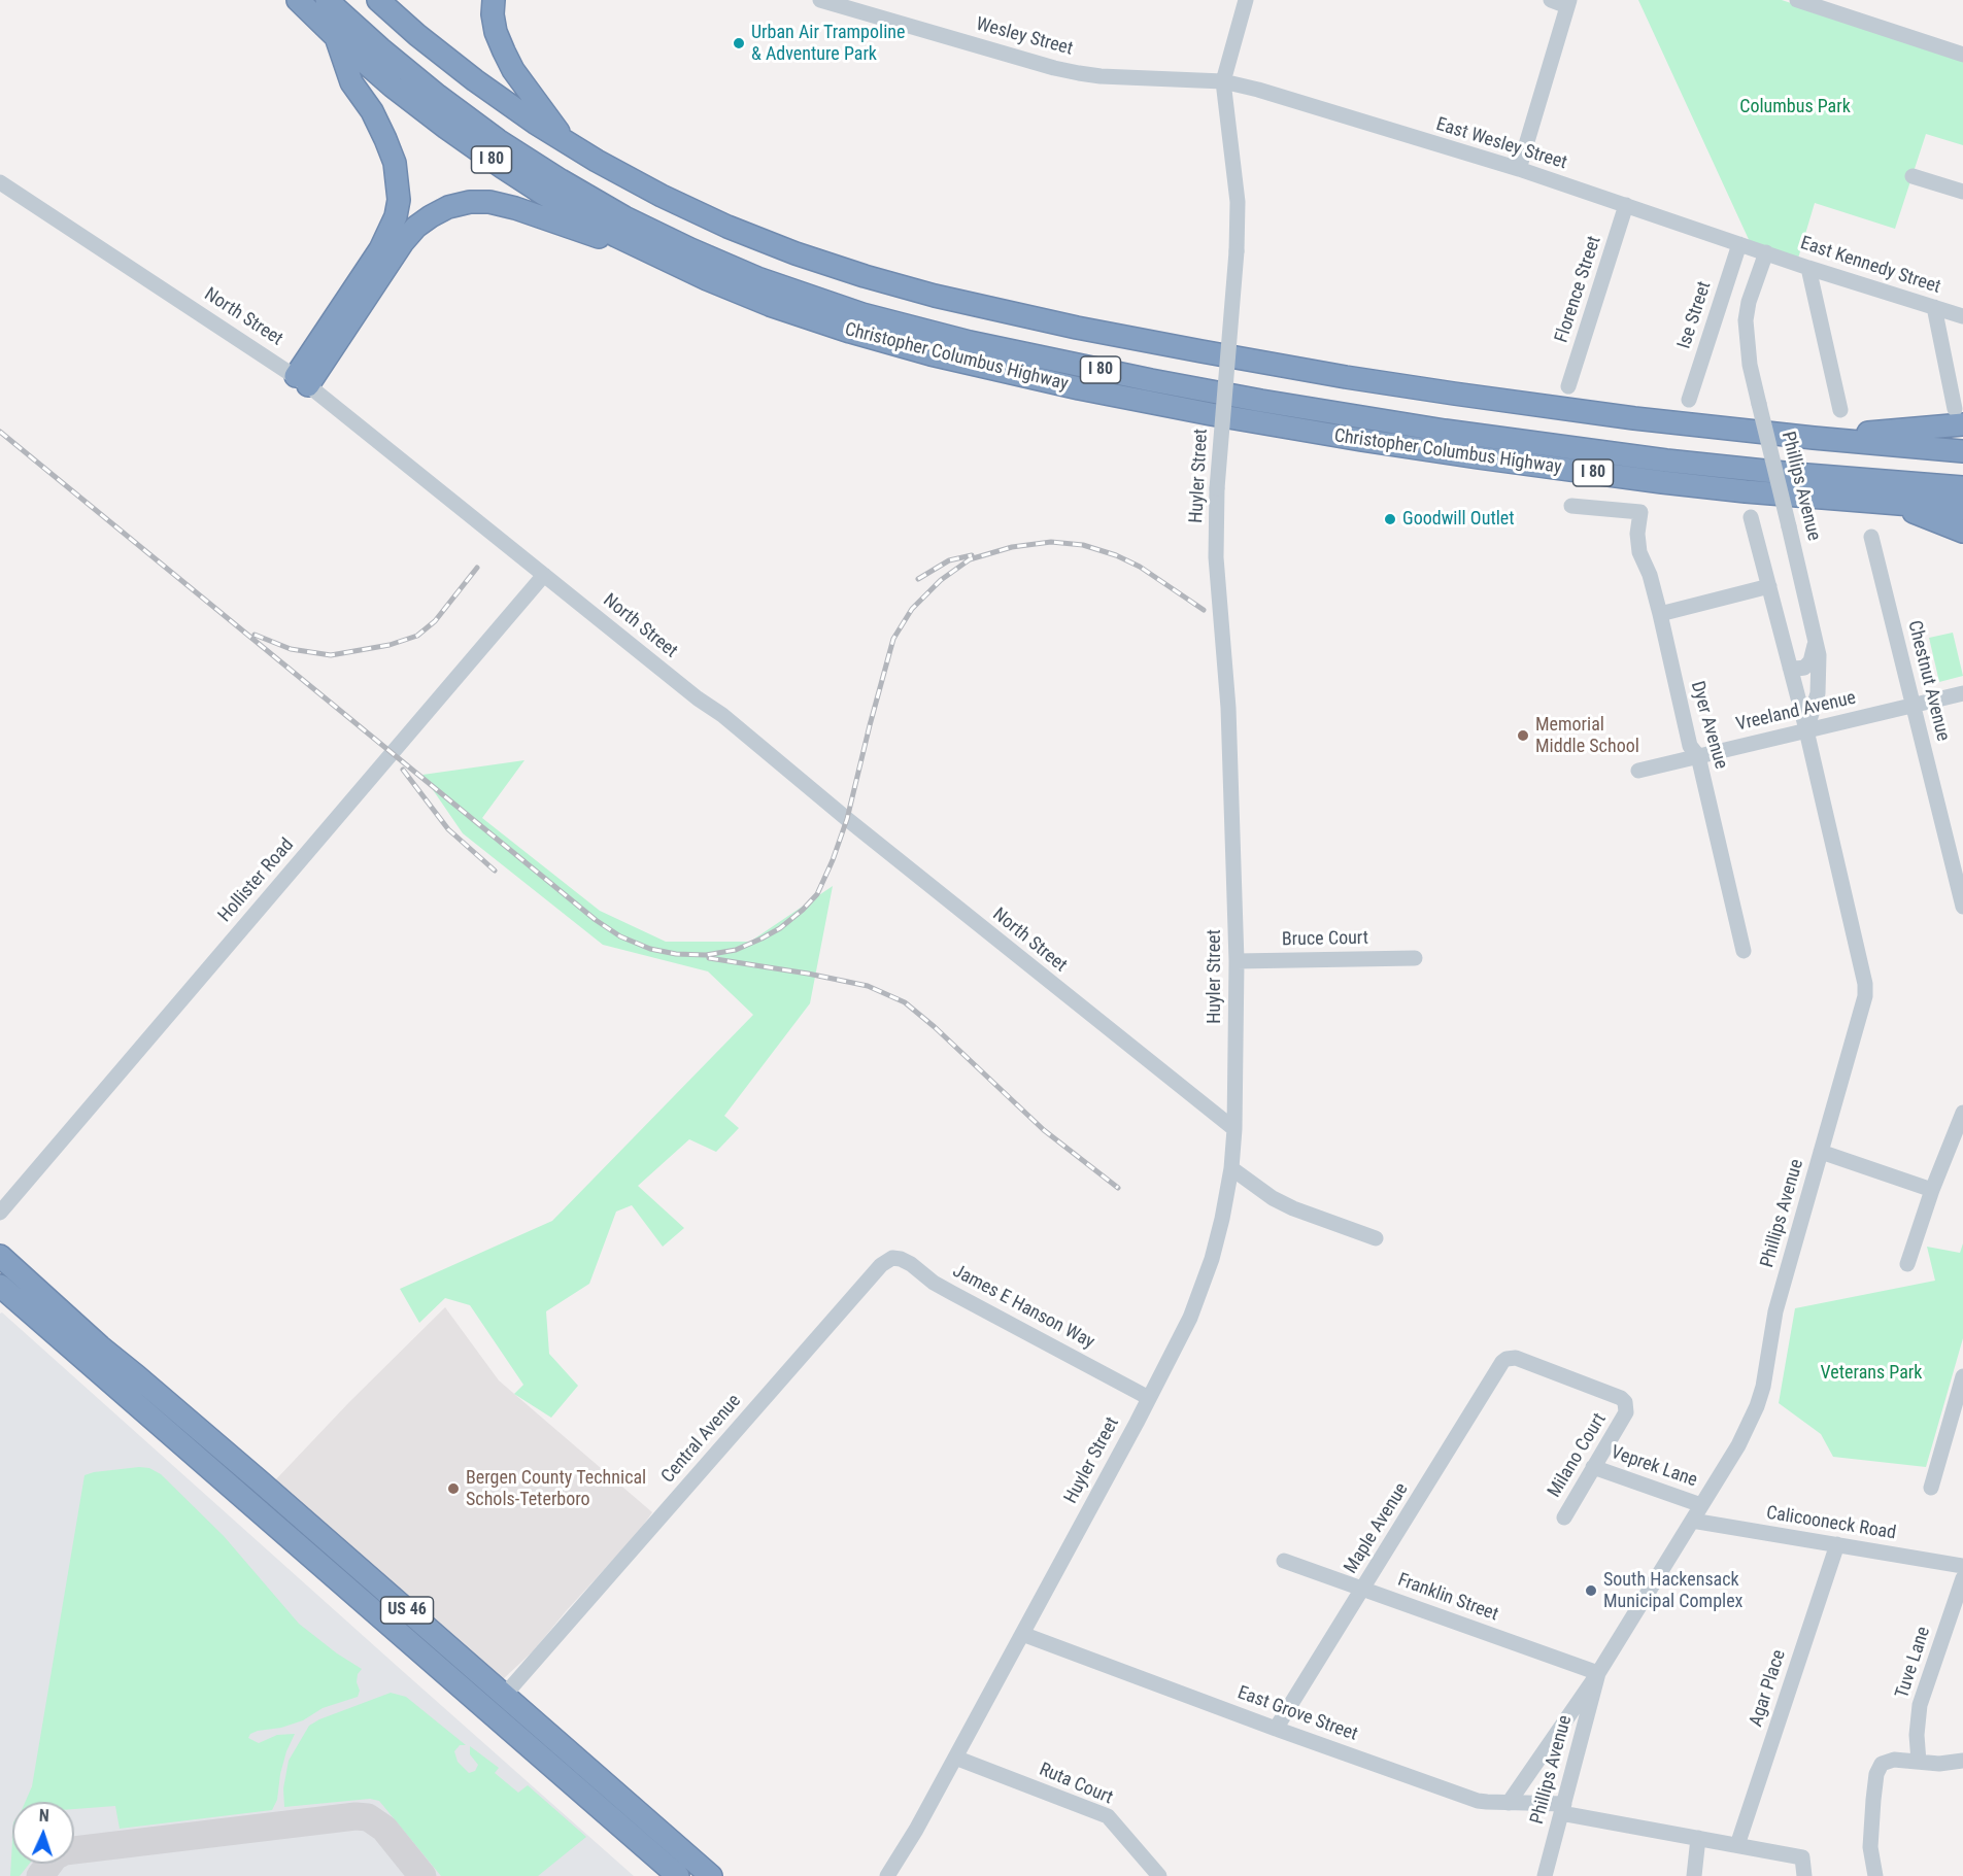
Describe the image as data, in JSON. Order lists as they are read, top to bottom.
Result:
{
  "streets": {
    "highway": ["I 80", "Christopher Columbus Highway", "US 46"],
    "street": [
      "Wesley Street",
      "East Wesley Street",
      "East Kennedy Street",
      "Florence Street",
      "Ise Street",
      "North Street",
      "Huyler Street",
      "Phillips Avenue",
      "Chestnut Avenue",
      "Vreeland Avenue",
      "Dyer Avenue",
      "Hollister Road",
      "Bruce Court",
      "James E Hanson Way",
      "Central Avenue",
      "Milano Court",
      "Veprek Lane",
      "Calicooneck Road",
      "Maple Avenue",
      "Franklin Street",
      "Tuve Lane",
      "Agar Place",
      "East Grove Street",
      "Ruta Court"
    ]
  },
  "crossings": [
    ["Wesley Street", "East Wesley Street"],
    ["Wesley Street", "Huyler Street"],
    ["East Wesley Street", "East Kennedy Street"],
    ["East Wesley Street", "Florence Street"],
    ["East Wesley Street", "Ise Street"],
    ["East Wesley Street", "Huyler Street"],
    ["East Wesley Street", "Phillips Avenue"],
    ["East Kennedy Street", "Phillips Avenue"],
    ["North Street", "Huyler Street"],
    ["North Street", "Hollister Road"],
    ["Huyler Street", "Bruce Court"],
    ["Huyler Street", "James E Hanson Way"],
    ["Huyler Street", "East Grove Street"],
    ["Huyler Street", "Ruta Court"],
    ["Phillips Avenue", "Vreeland Avenue"],
    ["Phillips Avenue", "Veprek Lane"],
    ["Phillips Avenue", "Calicooneck Road"],
    ["Phillips Avenue", "Franklin Street"],
    ["Phillips Avenue", "East Grove Street"],
    ["Chestnut Avenue", "Vreeland Avenue"],
    ["Vreeland Avenue", "Dyer Avenue"],
    ["James E Hanson Way", "Central Avenue"],
    ["Central Avenue", "US 46"],
    ["Milano Court", "Veprek Lane"],
    ["Milano Court", "Maple Avenue"],
    ["Calicooneck Road", "Agar Place"],
    ["Maple Avenue", "Franklin Street"],
    ["Maple Avenue", "East Grove Street"],
    ["Agar Place", "East Grove Street"]
  ],
  "parks": ["Columbus Park", "Veterans Park"],
  "places": [
    "Urban Air Trampoline & Adventure Park",
    "Goodwill Outlet",
    "Memorial Middle School",
    "Bergen County Technical Schols-Teterboro",
    "South Hackensack Municipal Complex"
  ],
  "north": "top"
}
